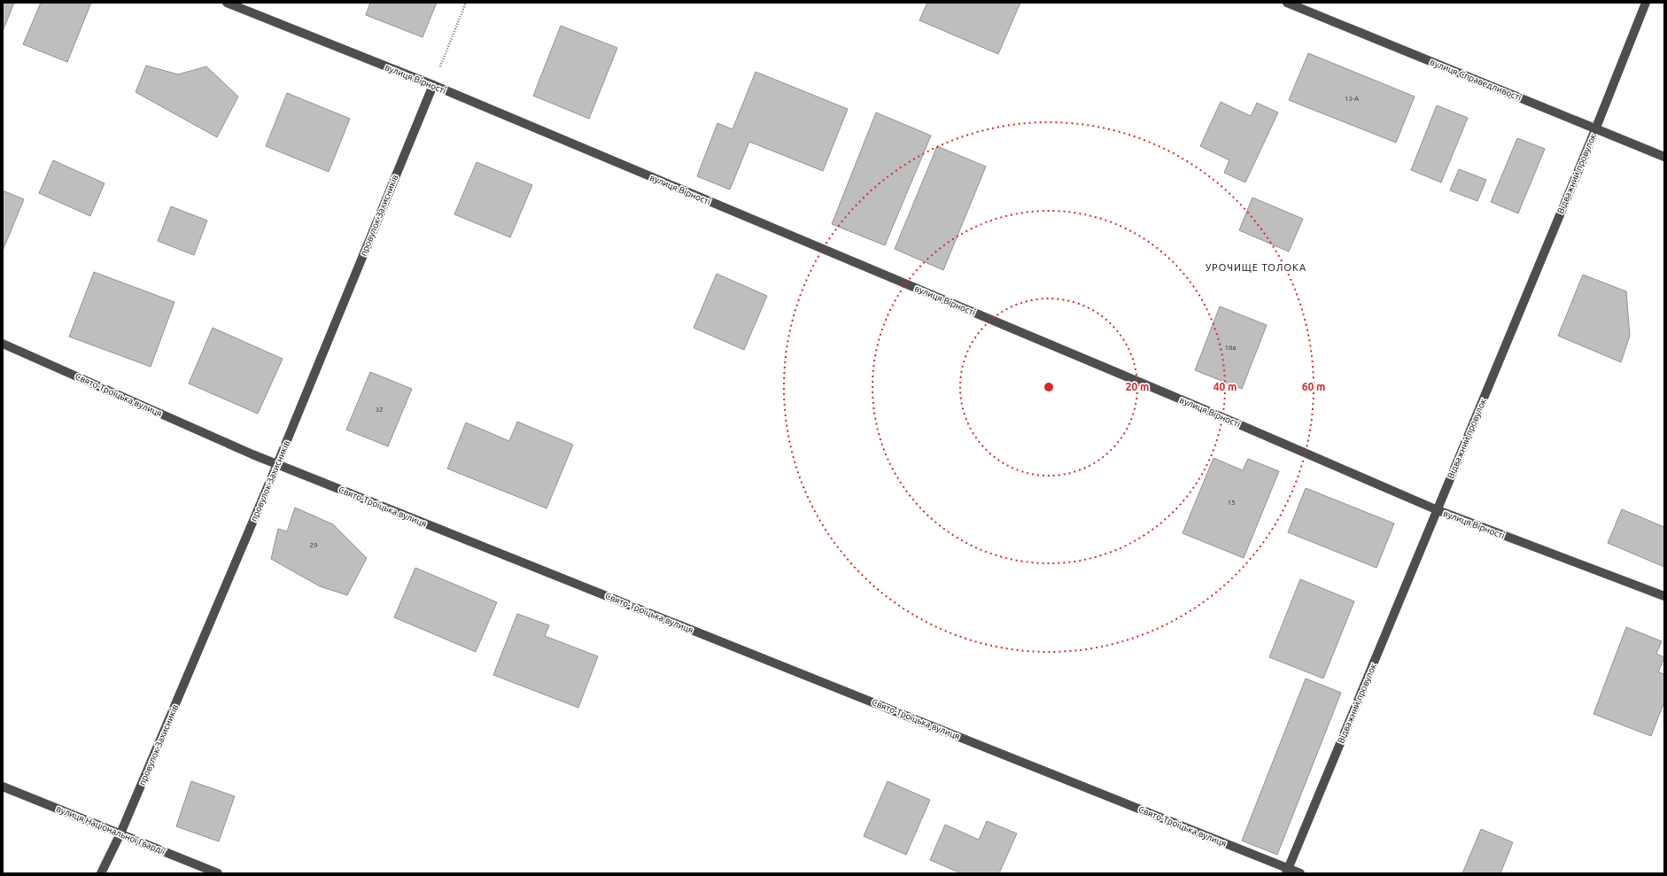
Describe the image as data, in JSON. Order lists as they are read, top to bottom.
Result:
{
  "streets": {
    "street": [
      "вулиця Вірності",
      "вулиця Справедливості",
      "Відважний провулок",
      "провулок Захисників",
      "Свято-Троїцька вулиця",
      "вулиця Національної Гвардії"
    ]
  },
  "crossings": [
    ["вулиця Вірності", "Відважний провулок"],
    ["вулиця Вірності", "провулок Захисників"],
    ["вулиця Справедливості", "Відважний провулок"],
    ["Відважний провулок", "Свято-Троїцька вулиця"],
    ["провулок Захисників", "Свято-Троїцька вулиця"],
    ["провулок Захисників", "вулиця Національної Гвардії"]
  ],
  "districts": ["УРОЧИЩЕ ТОЛОКА"],
  "house_numbers": [
    "13-А",
    "16а",
    "32",
    "15",
    "29"
  ],
  "rings": ["20 m", "40 m", "60 m"]
}
